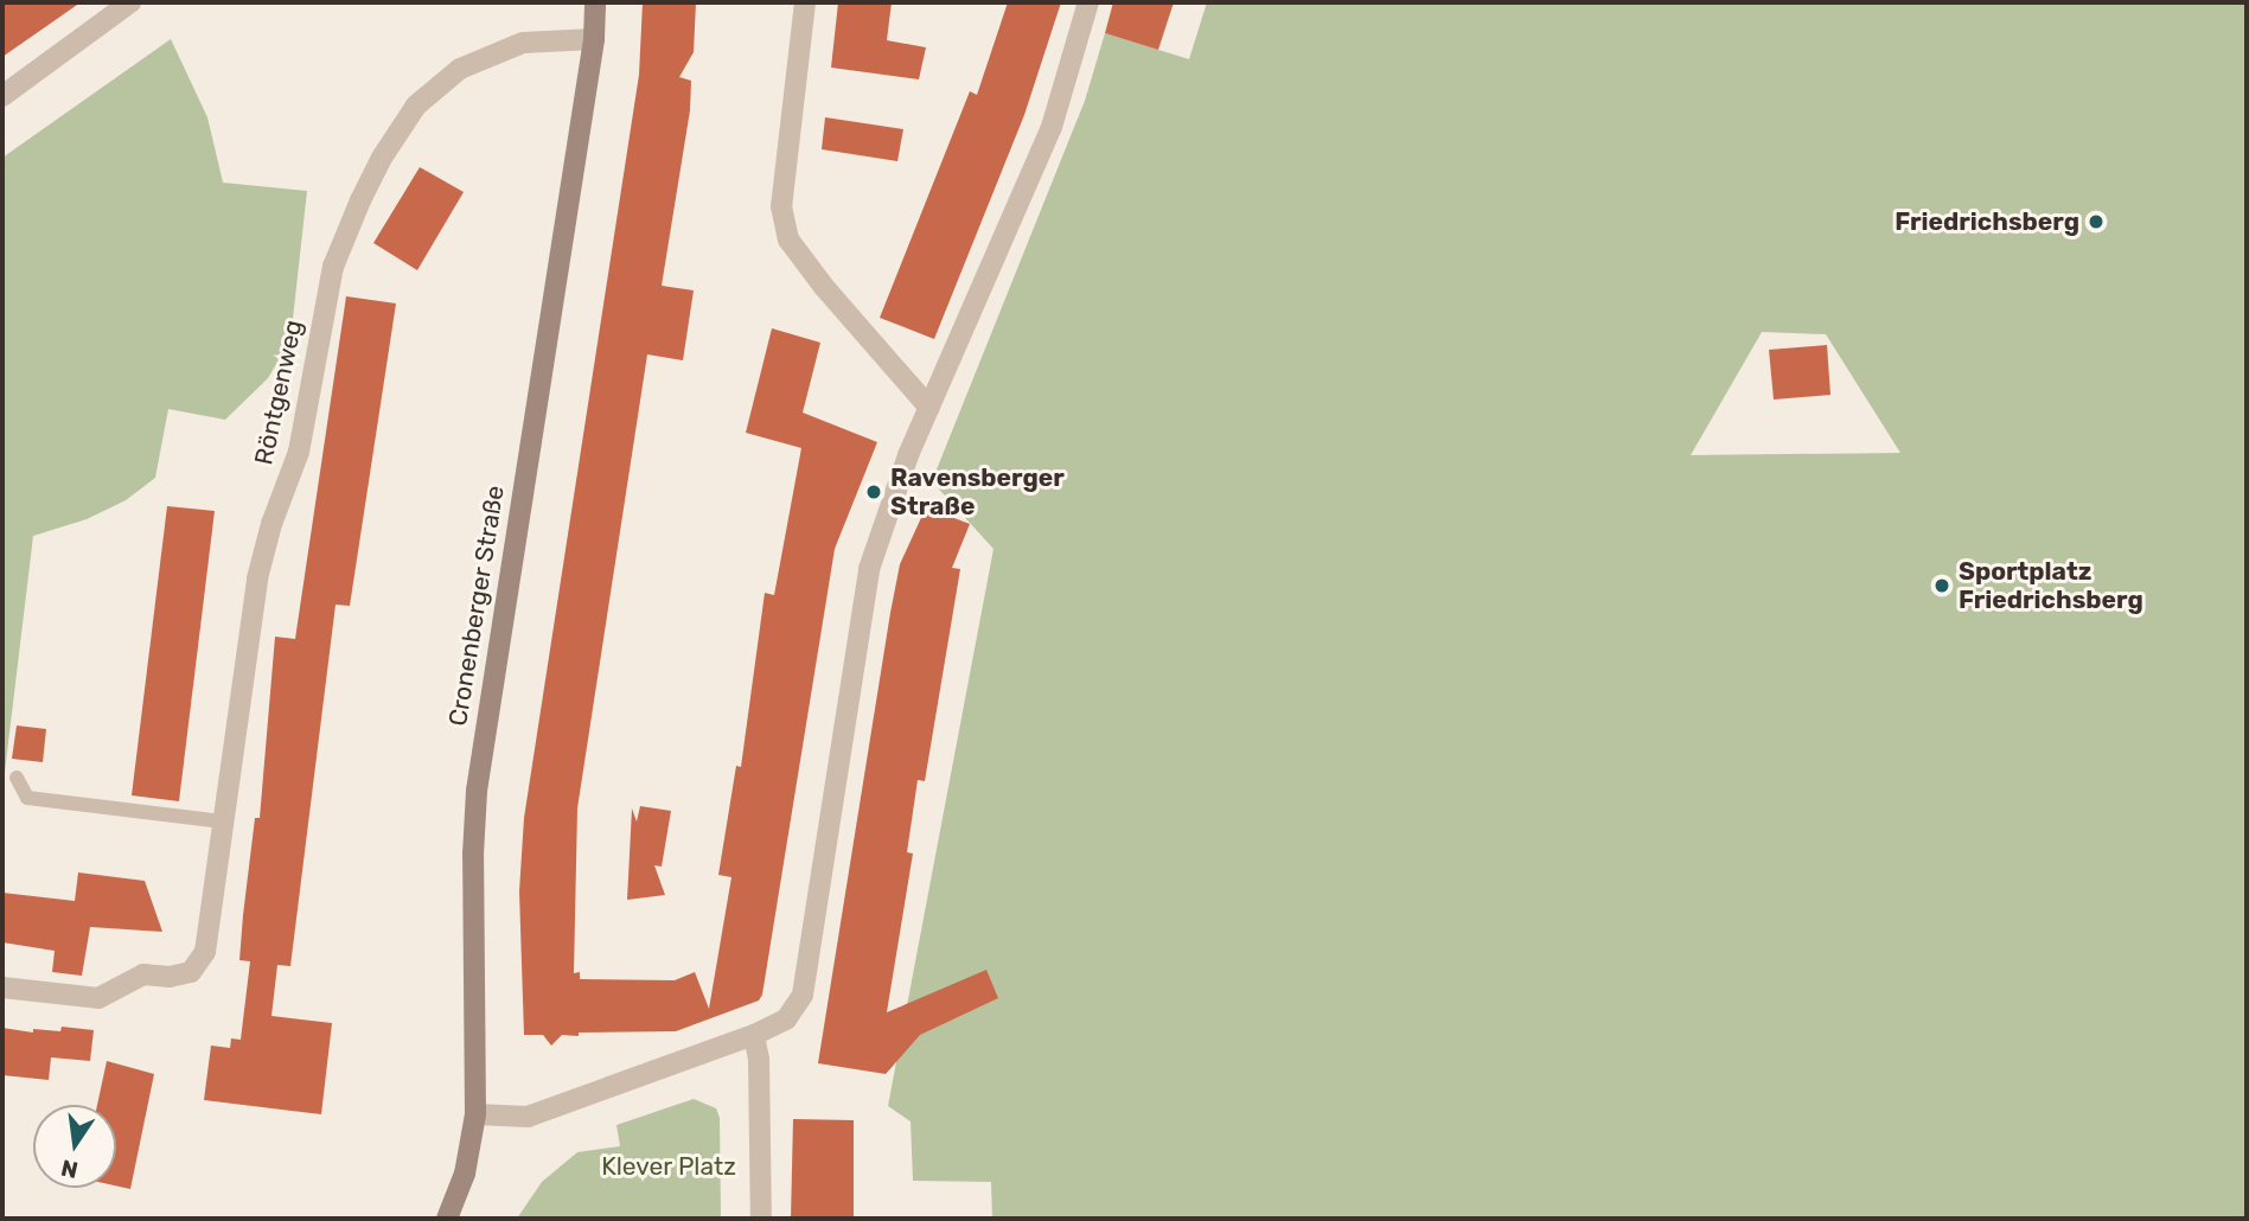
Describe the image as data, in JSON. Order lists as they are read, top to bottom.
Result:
{
  "streets": {
    "main road": ["Cronenberger Straße"],
    "street": ["Röntgenweg"]
  },
  "crossings": [
    ["Röntgenweg", "Cronenberger Straße"]
  ],
  "parks": ["Klever Platz"],
  "places": ["Friedrichsberg", "Ravensberger Straße", "Sportplatz Friedrichsberg"],
  "north": "bottom"
}
